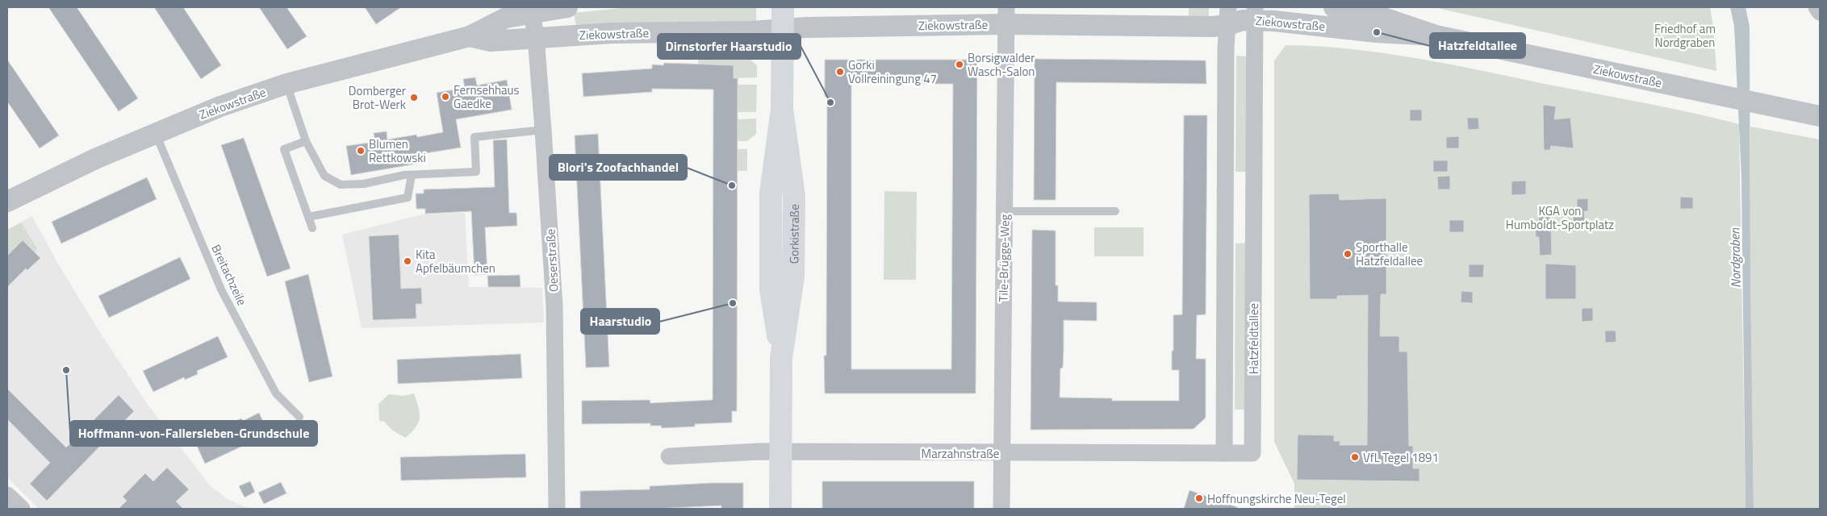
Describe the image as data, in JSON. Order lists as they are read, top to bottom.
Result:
{
  "streets": {
    "main road": ["Gorkistraße"],
    "street": [
      "Ziekowstraße",
      "Tile-Brügge-Weg",
      "Oeserstraße",
      "Hatzfeldtallee",
      "Marzahnstraße"
    ],
    "lane": ["Breitachzeile"]
  },
  "crossings": [
    ["Ziekowstraße", "Gorkistraße"],
    ["Ziekowstraße", "Tile-Brügge-Weg"],
    ["Ziekowstraße", "Oeserstraße"],
    ["Ziekowstraße", "Breitachzeile"],
    ["Ziekowstraße", "Hatzfeldtallee"],
    ["Gorkistraße", "Marzahnstraße"],
    ["Tile-Brügge-Weg", "Marzahnstraße"],
    ["Hatzfeldtallee", "Marzahnstraße"]
  ],
  "water": ["Nordgraben"],
  "parks": ["Friedhof am Nordgraben", "KGA von Humboldt-Sportplatz"],
  "places": [
    "Hatzfeldtallee",
    "Borsigwalder Wasch-Salon",
    "Gorki Vollreiningung 47",
    "Fernsehhaus Gaedke",
    "Domberger Brot-Werk",
    "Dirnstorfer Haarstudio",
    "Blumen Rettkowski",
    "Blori's Zoofachhandel",
    "Sporthalle Hatzfeldallee",
    "Kita Apfelbäumchen",
    "Haarstudio",
    "Hoffmann-von-Fallersleben-Grundschule",
    "VfL Tegel 1891",
    "Hoffnungskirche Neu-Tegel"
  ]
}
